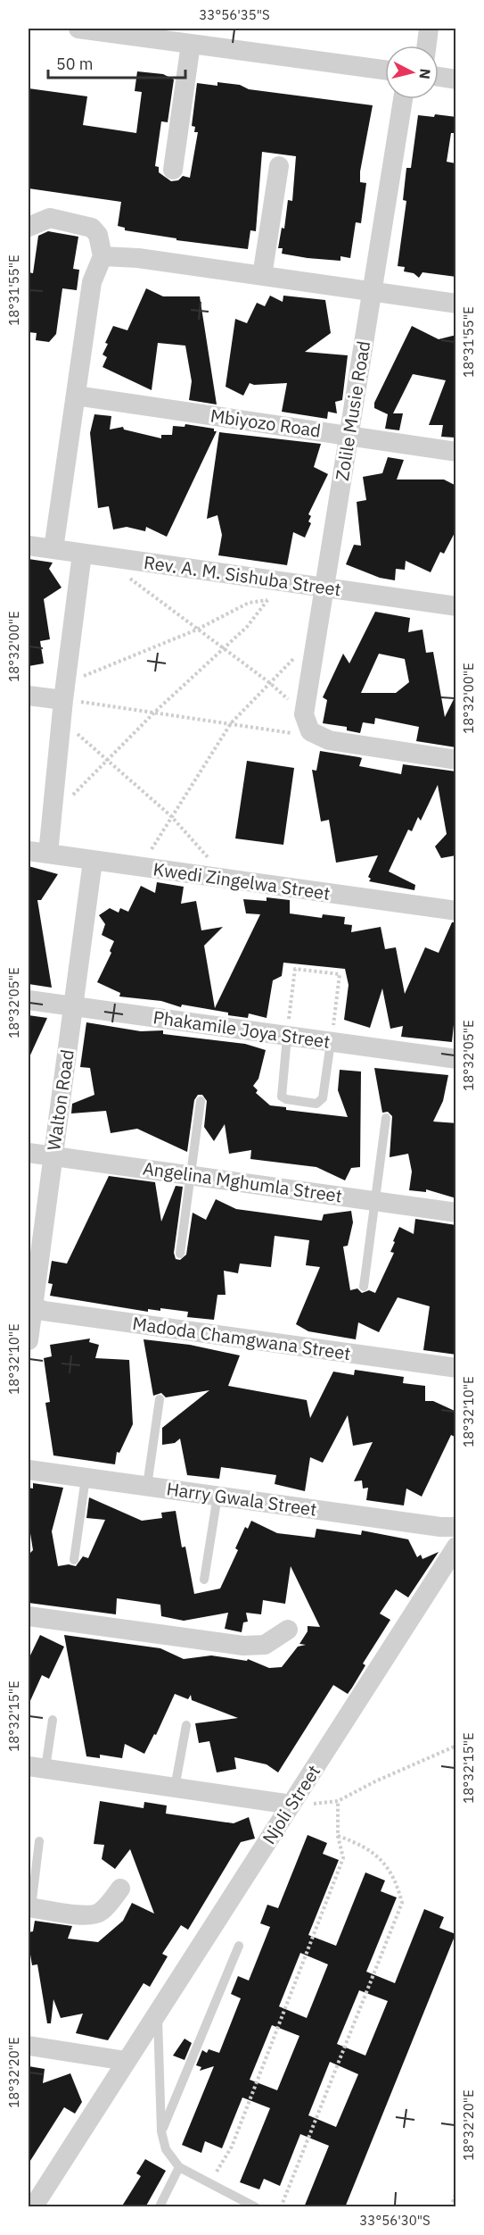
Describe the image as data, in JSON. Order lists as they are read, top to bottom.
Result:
{
  "streets": {
    "street": [
      "Zolile Musie Road",
      "Mbiyozo Road",
      "Rev. A. M. Sishuba Street",
      "Kwedi Zingelwa Street",
      "Phakamile Joya Street",
      "Walton Road",
      "Angelina Mghumla Street",
      "Madoda Chamgwana Street",
      "Harry Gwala Street",
      "Njoli Street"
    ]
  },
  "crossings": [
    ["Zolile Musie Road", "Mbiyozo Road"],
    ["Zolile Musie Road", "Rev. A. M. Sishuba Street"],
    ["Kwedi Zingelwa Street", "Walton Road"],
    ["Phakamile Joya Street", "Walton Road"],
    ["Walton Road", "Angelina Mghumla Street"],
    ["Walton Road", "Madoda Chamgwana Street"]
  ],
  "scale_bar": "50 m",
  "north": "right",
  "coordinates": [
    "33°56'35\"S",
    "18°31'55\"E",
    "18°32'00\"E",
    "18°32'05\"E",
    "18°32'10\"E",
    "18°32'15\"E",
    "18°32'20\"E",
    "33°56'30\"S"
  ]
}
